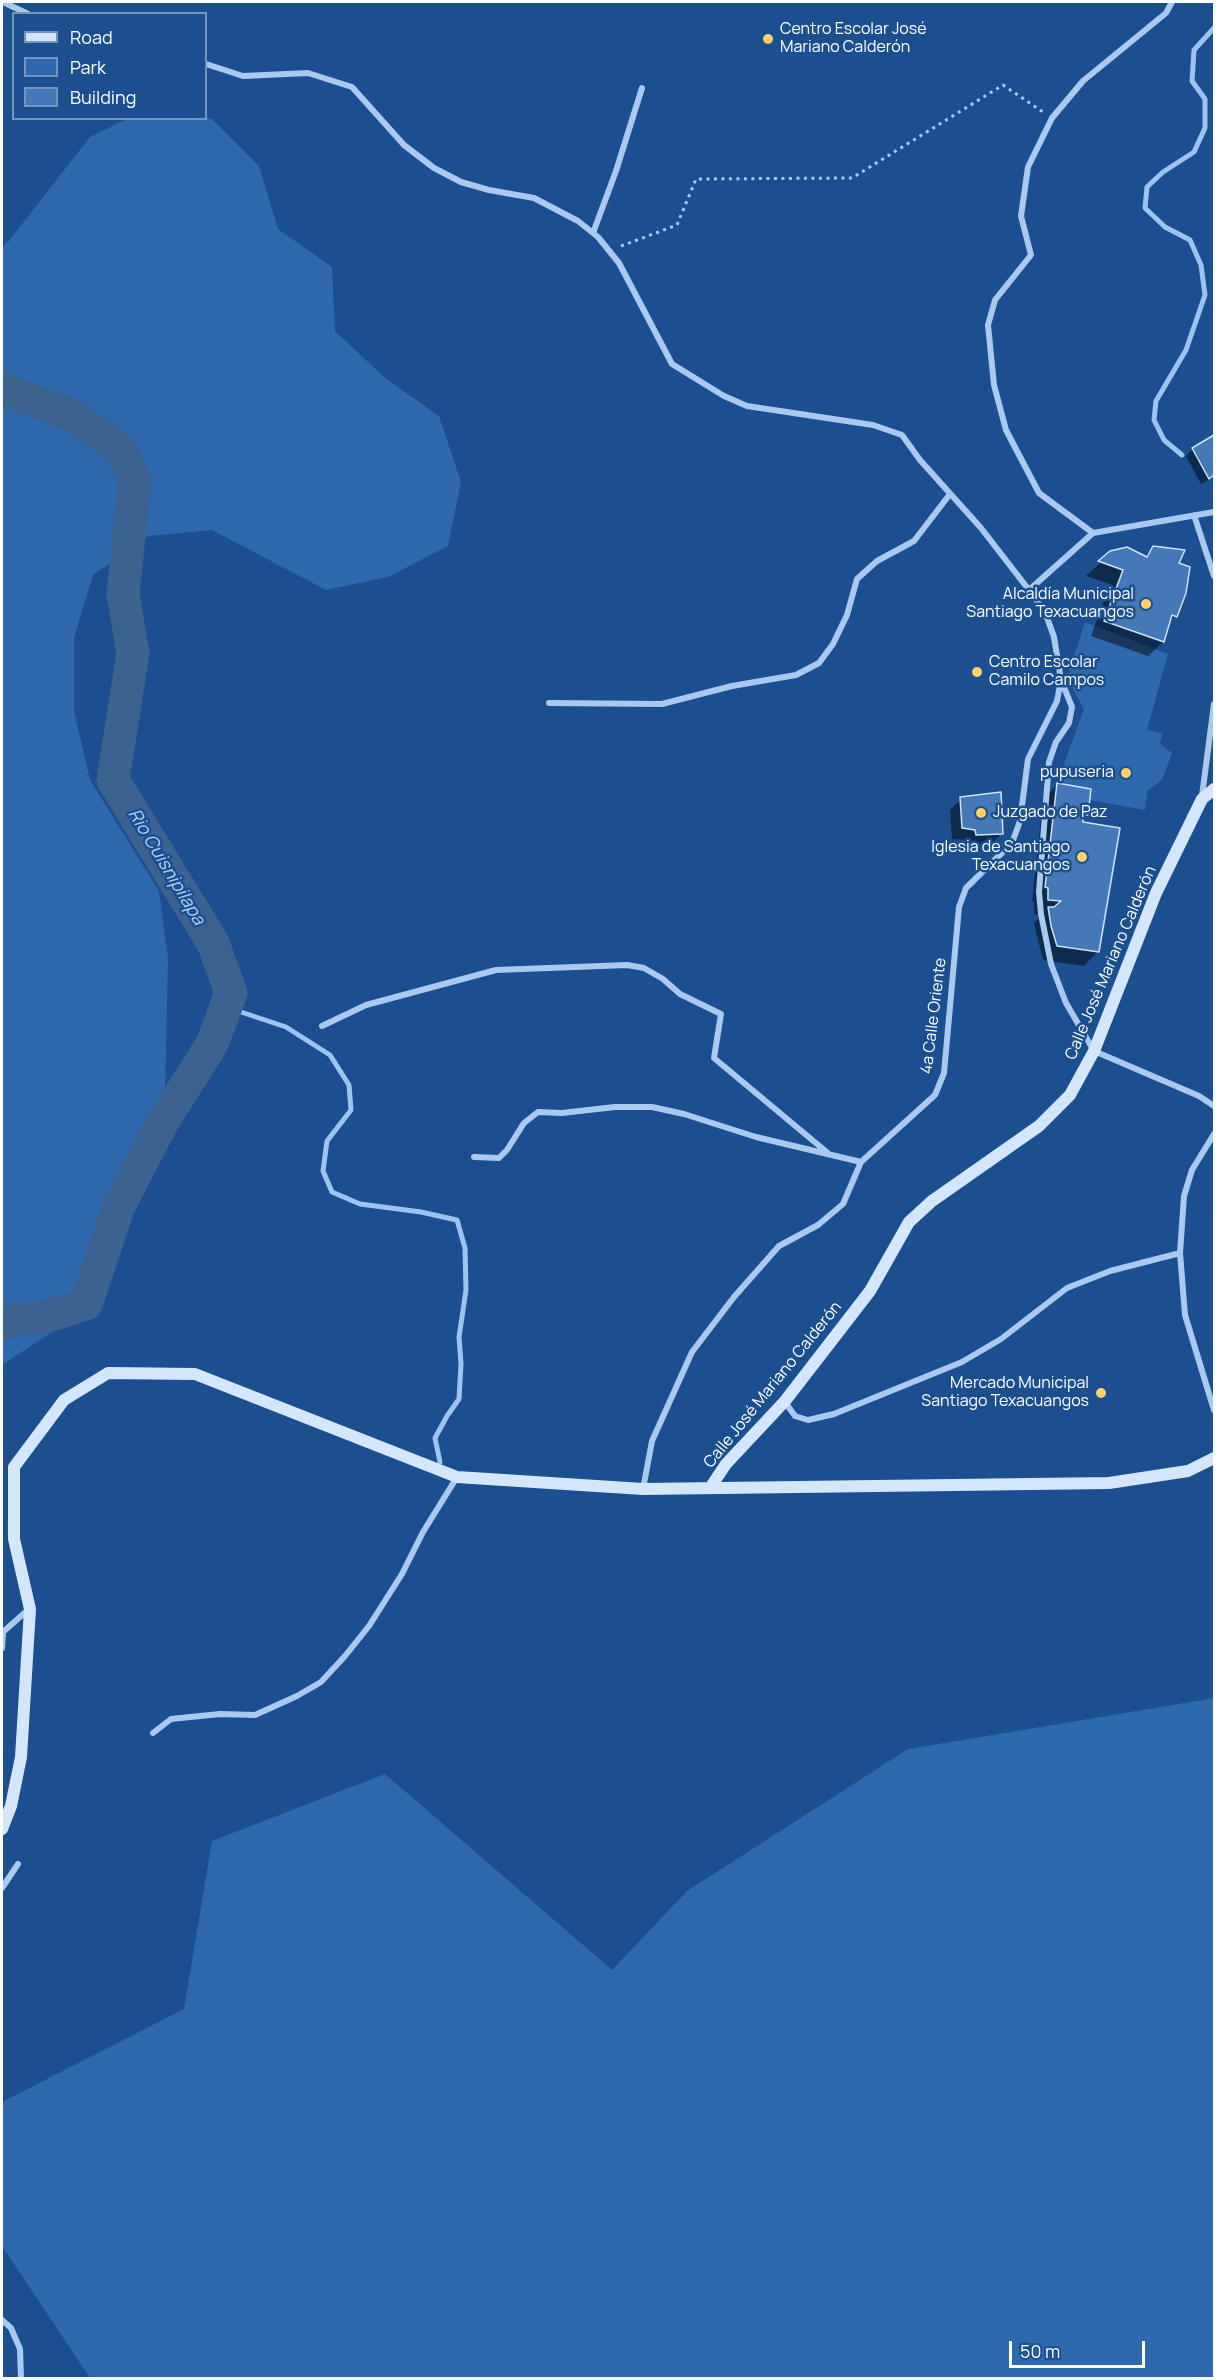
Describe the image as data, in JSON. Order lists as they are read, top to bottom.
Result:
{
  "streets": {
    "street": ["Calle José Mariano Calderón", "4a Calle Oriente"]
  },
  "water": ["Rio Cuisnipilapa"],
  "places": [
    "Centro Escolar José Mariano Calderón",
    "Alcaldía Municipal Santiago Texacuangos",
    "Centro Escolar Camilo Campos",
    "pupuseria",
    "Juzgado de Paz",
    "Iglesia de Santiago Texacuangos",
    "Mercado Municipal Santiago Texacuangos"
  ],
  "legend": ["Road", "Park", "Building"],
  "scale_bar": "50 m"
}
